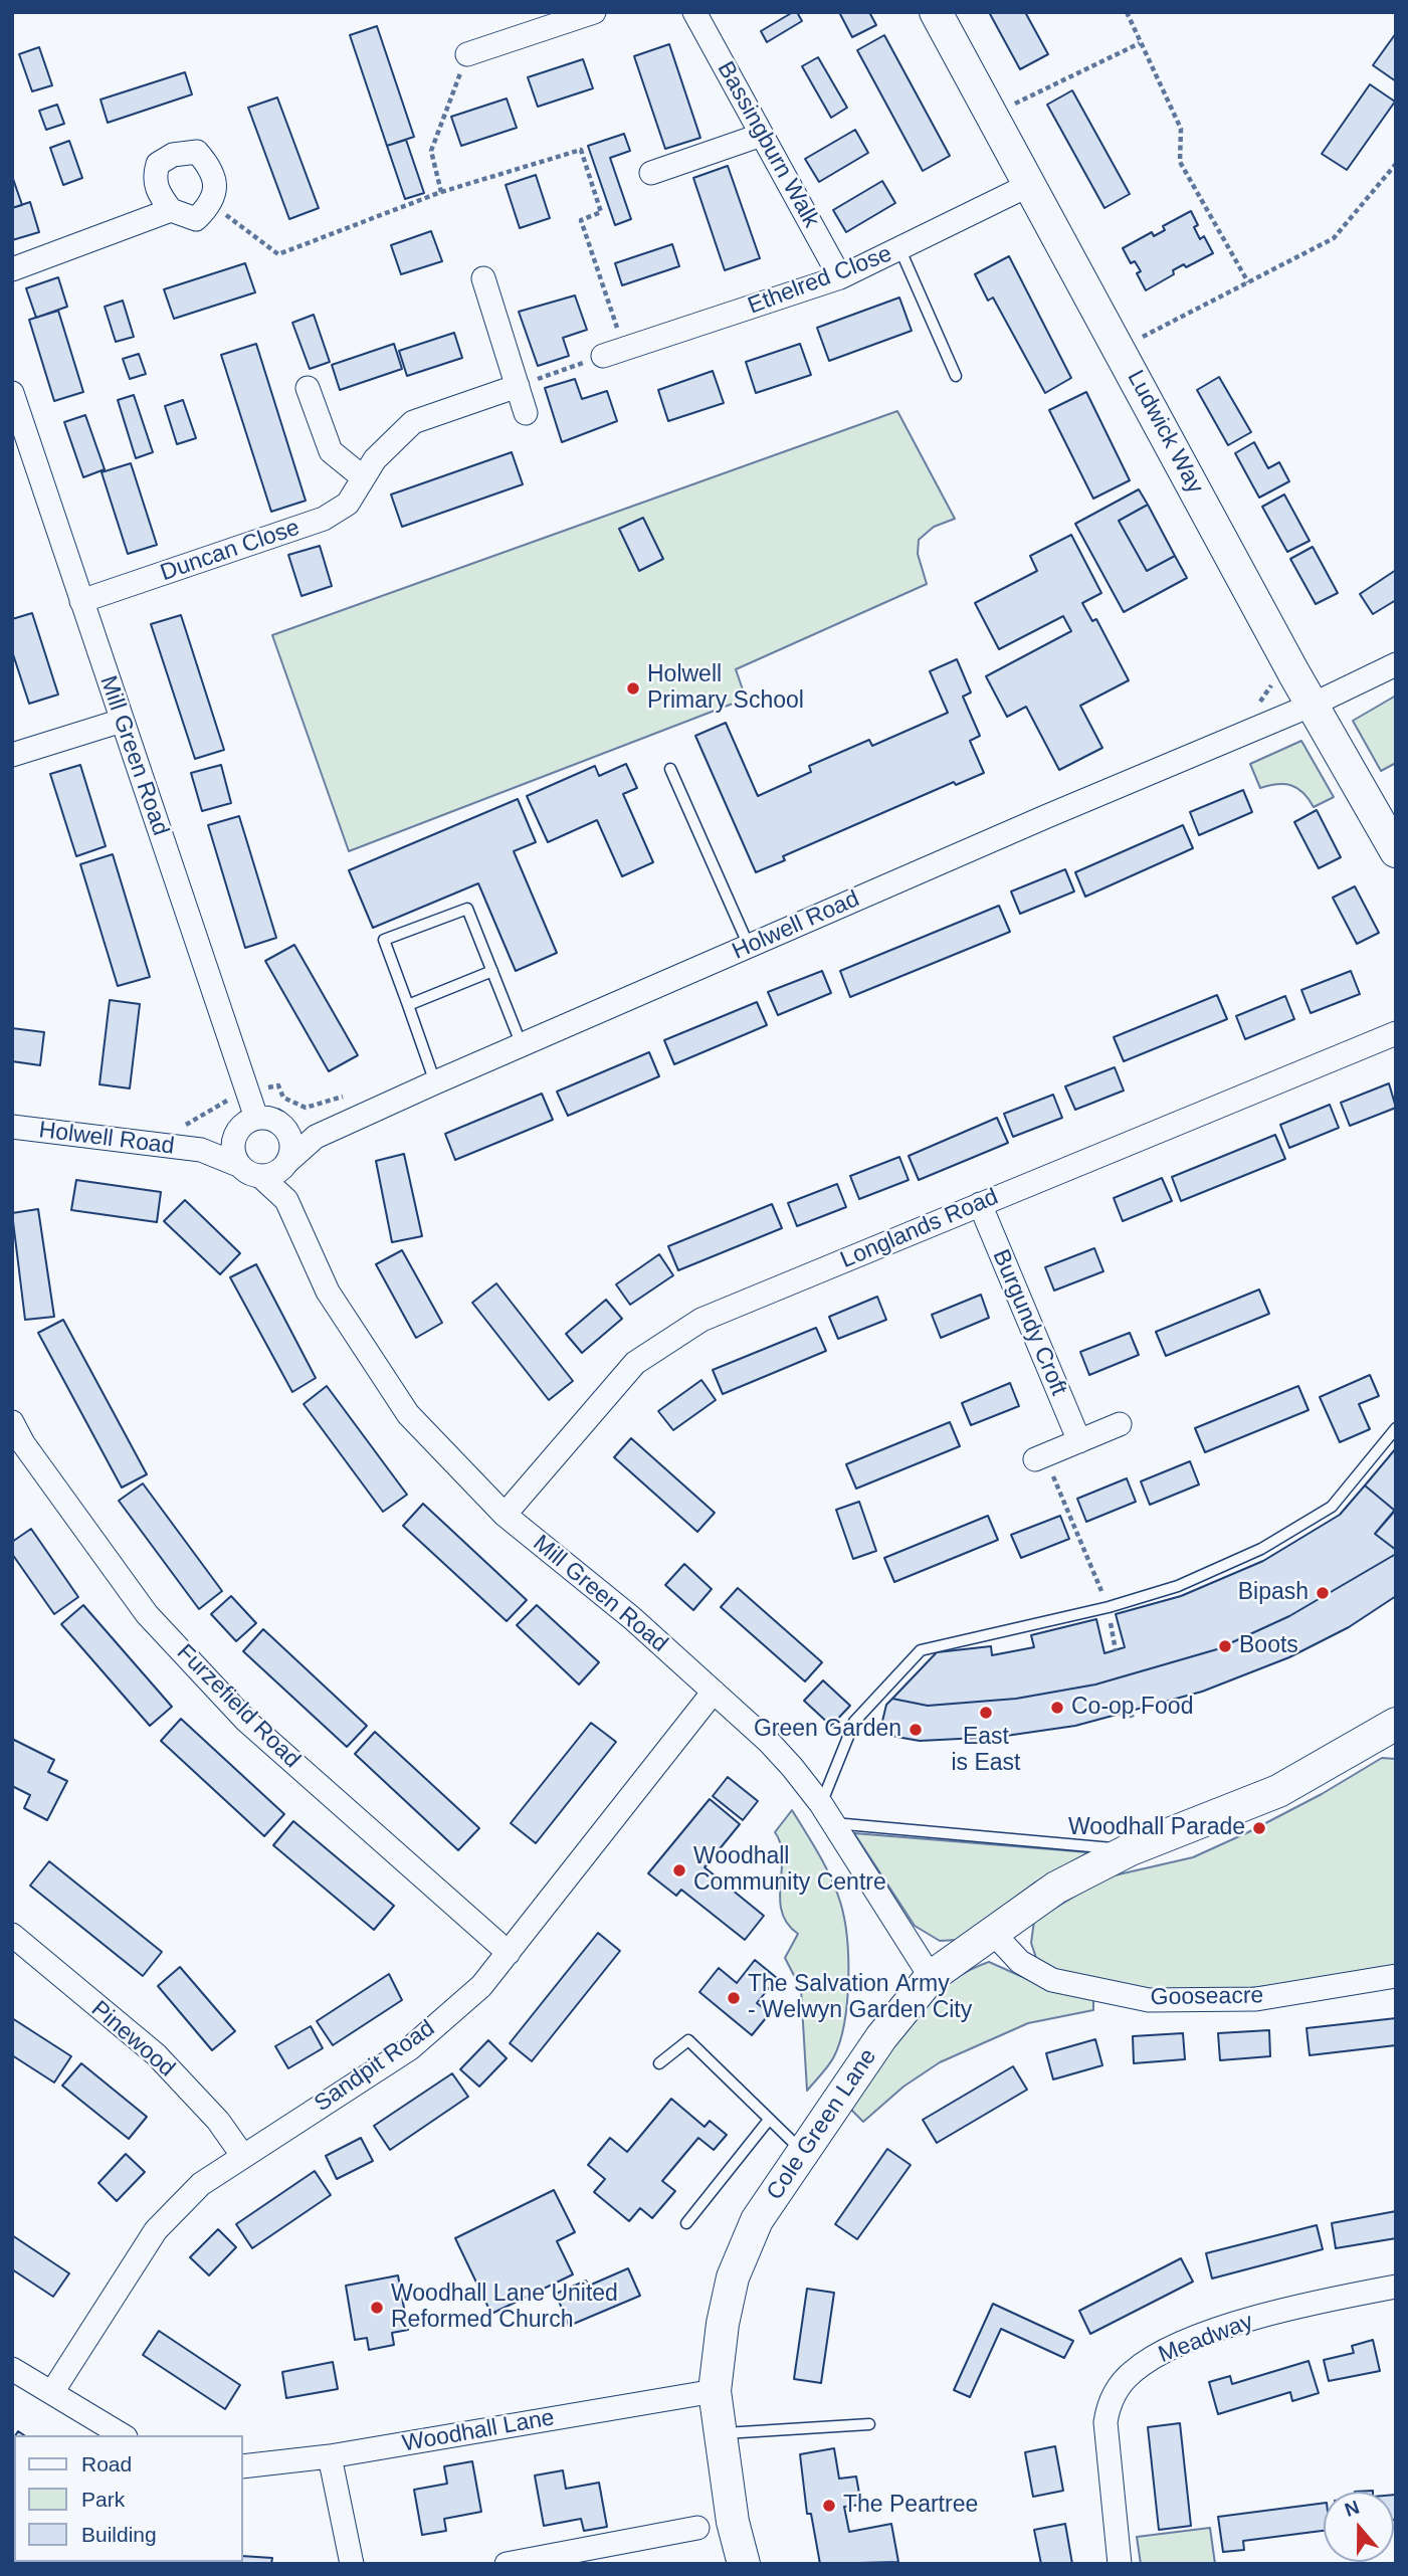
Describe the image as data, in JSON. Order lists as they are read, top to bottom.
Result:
{
  "streets": {
    "street": [
      "Bassingburn Walk",
      "Ethelred Close",
      "Ludwick Way",
      "Duncan Close",
      "Mill Green Road",
      "Holwell Road",
      "Longlands Road",
      "Burgundy Croft",
      "Furzefield Road",
      "Gooseacre",
      "Pinewood",
      "Sandpit Road",
      "Cole Green Lane",
      "Meadway",
      "Woodhall Lane"
    ]
  },
  "crossings": [
    ["Bassingburn Walk", "Ethelred Close"],
    ["Ethelred Close", "Ludwick Way"],
    ["Ludwick Way", "Holwell Road"],
    ["Duncan Close", "Mill Green Road"],
    ["Mill Green Road", "Holwell Road"],
    ["Mill Green Road", "Longlands Road"],
    ["Mill Green Road", "Sandpit Road"],
    ["Mill Green Road", "Cole Green Lane"],
    ["Longlands Road", "Burgundy Croft"],
    ["Furzefield Road", "Sandpit Road"],
    ["Gooseacre", "Cole Green Lane"],
    ["Pinewood", "Sandpit Road"],
    ["Cole Green Lane", "Woodhall Lane"]
  ],
  "places": [
    "Holwell Primary School",
    "Bipash",
    "Boots",
    "Co-op Food",
    "East is East",
    "Green Garden",
    "Woodhall Parade",
    "Woodhall Community Centre",
    "The Salvation Army - Welwyn Garden City",
    "Woodhall Lane United Reformed Church",
    "The Peartree"
  ],
  "legend": ["Road", "Park", "Building"],
  "north": "top"
}
